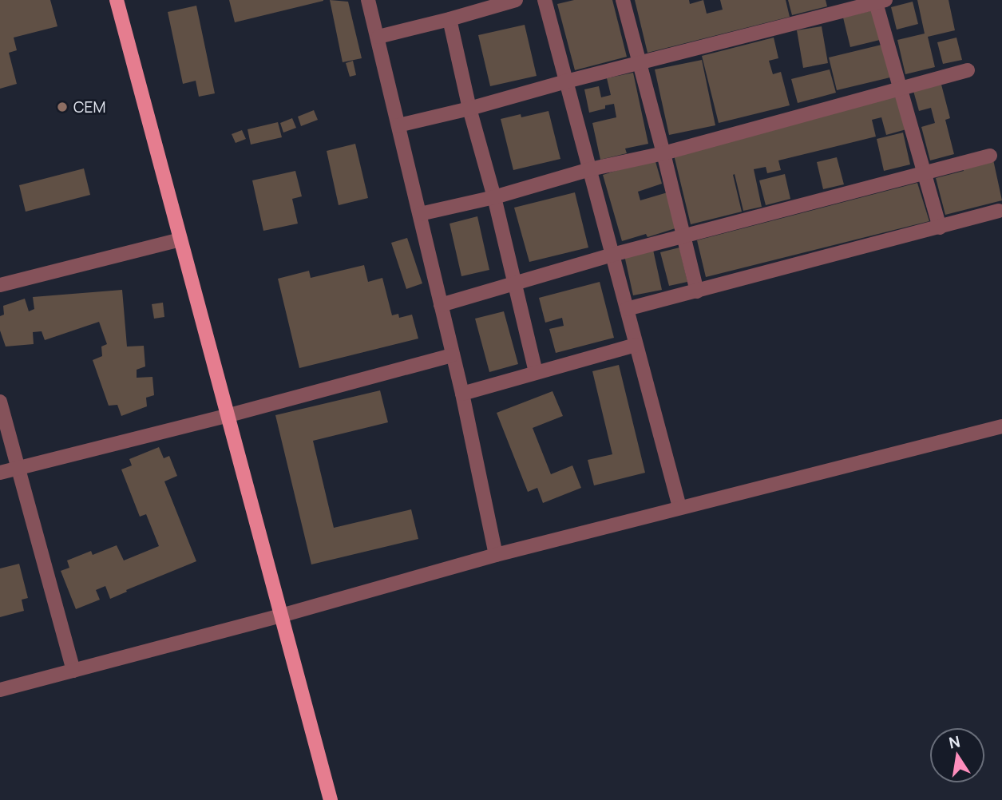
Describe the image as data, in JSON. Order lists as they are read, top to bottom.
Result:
{
  "places": ["CEM"],
  "north": "top"
}
